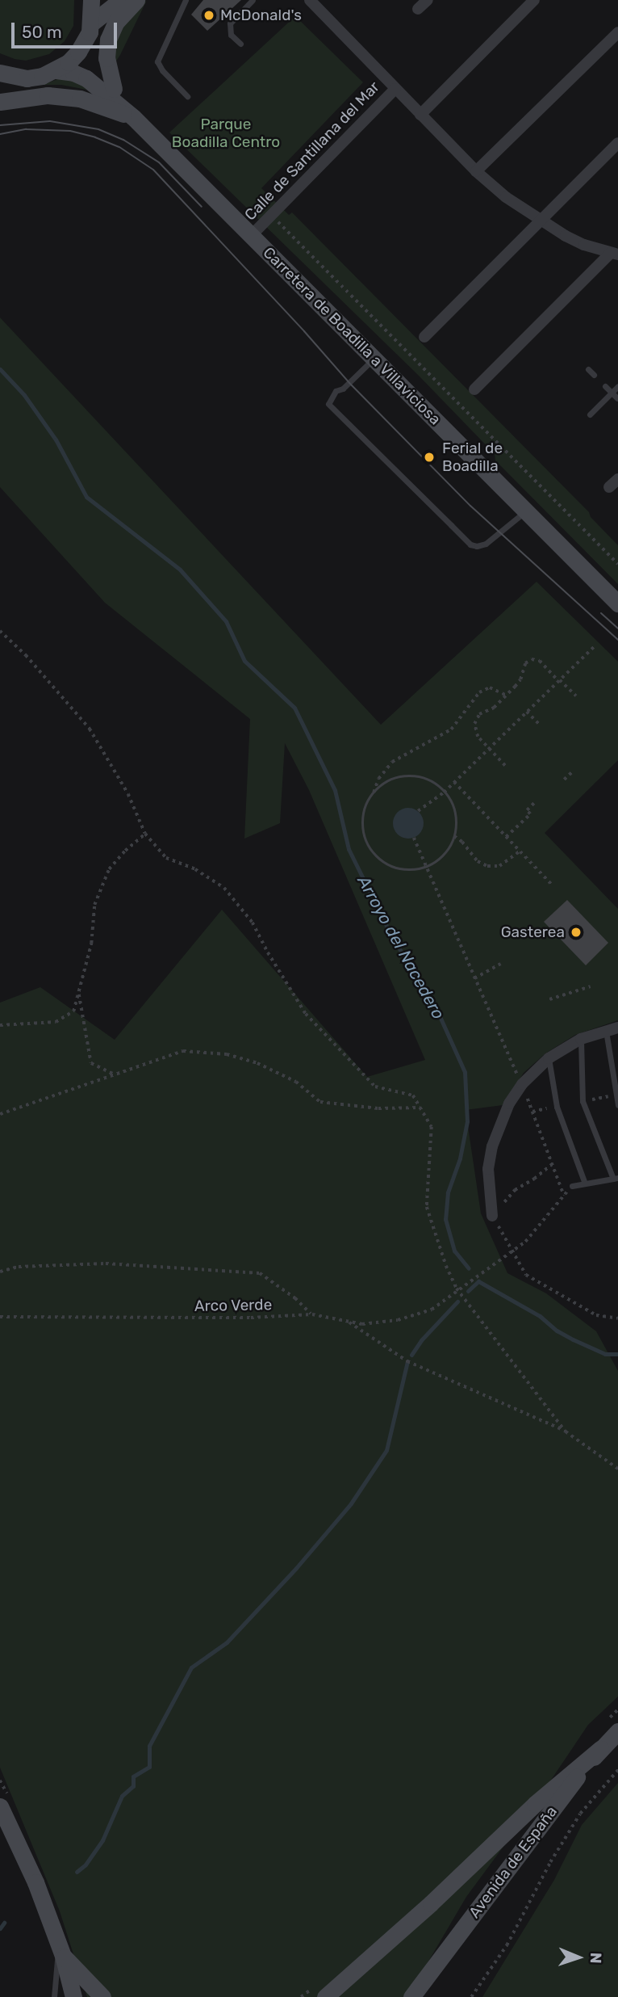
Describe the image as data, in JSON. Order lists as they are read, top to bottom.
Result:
{
  "streets": {
    "street": ["Calle de Santillana del Mar", "Carretera de Boadilla a Villaviciosa", "Avenida de España"],
    "path": ["Arco Verde"]
  },
  "crossings": [
    ["Calle de Santillana del Mar", "Carretera de Boadilla a Villaviciosa"]
  ],
  "water": ["Arroyo del Nacedero"],
  "parks": ["Parque Boadilla Centro"],
  "places": ["McDonald's", "Ferial de Boadilla", "Gasterea"],
  "scale_bar": "50 m",
  "north": "right"
}
